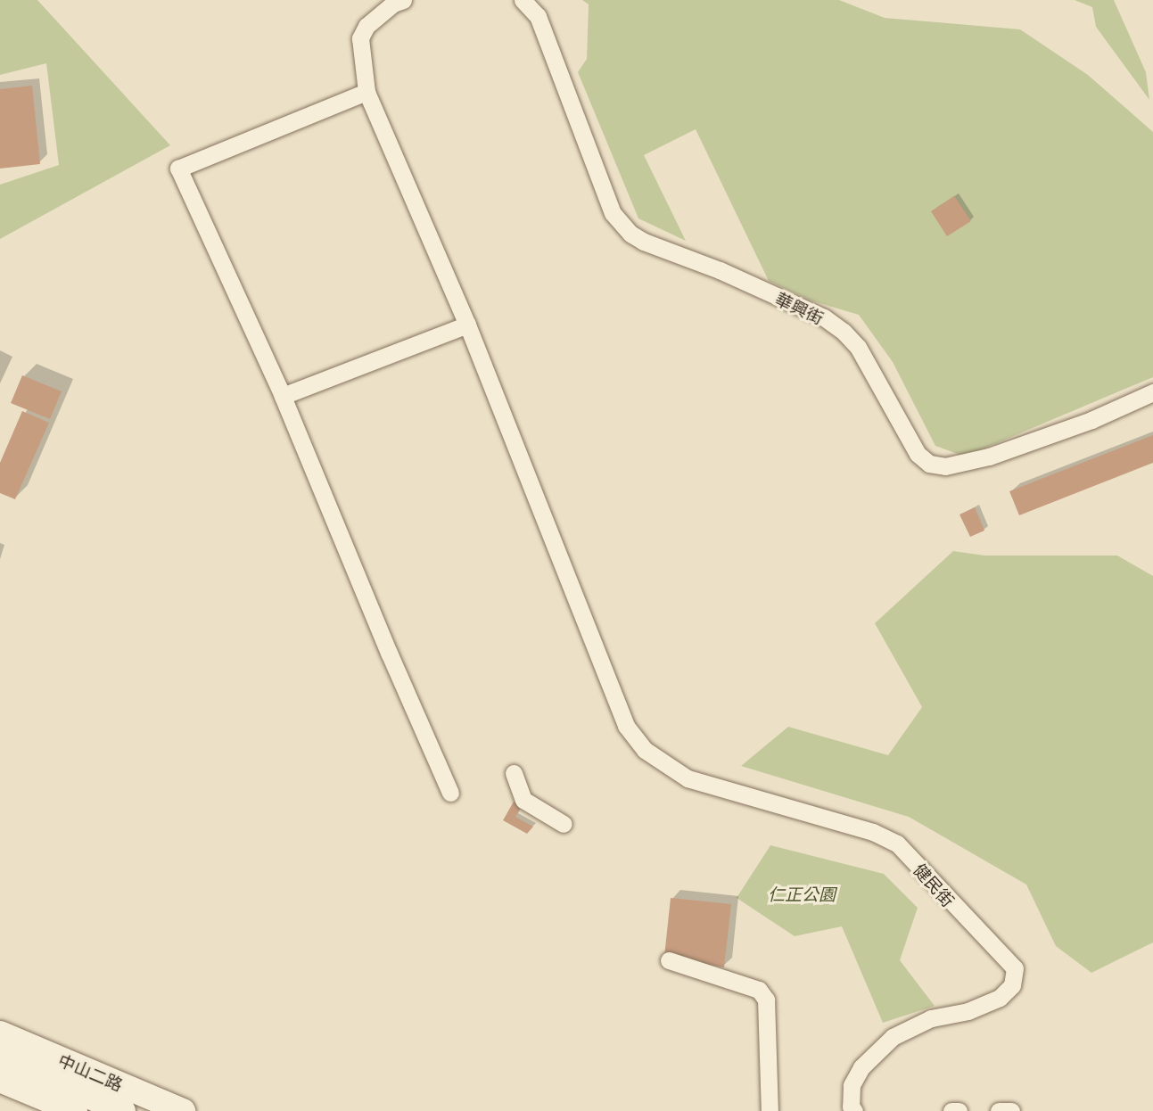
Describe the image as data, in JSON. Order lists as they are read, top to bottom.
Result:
{
  "streets": {
    "street": ["華興街", "健民街", "中山二路"]
  },
  "parks": ["仁正公園"]
}
